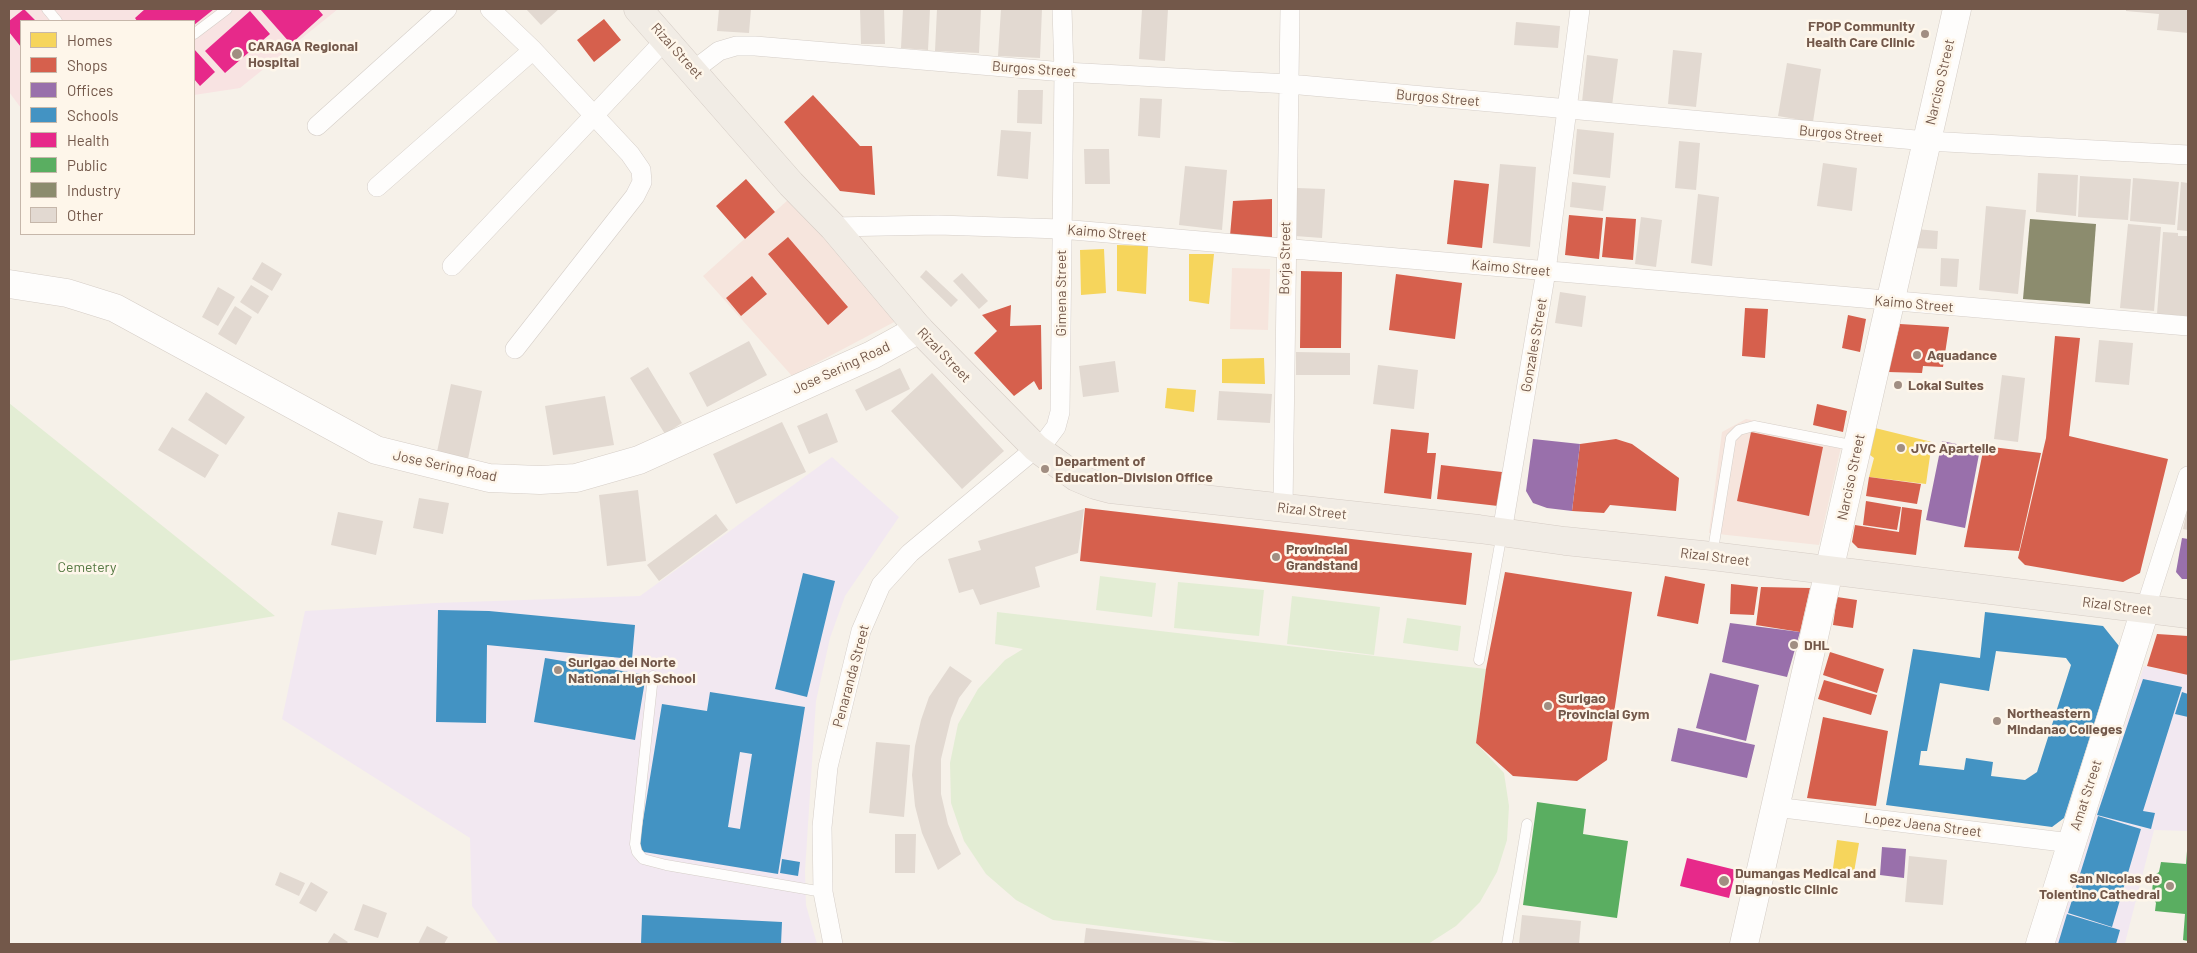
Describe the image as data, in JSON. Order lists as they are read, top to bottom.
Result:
{
  "streets": {
    "main road": ["Rizal Street"],
    "street": [
      "Burgos Street",
      "Narciso Street",
      "Kaimo Street",
      "Borja Street",
      "Gimena Street",
      "Gonzales Street",
      "Jose Sering Road",
      "Penaranda Street",
      "Amat Street",
      "Lopez Jaena Street"
    ]
  },
  "crossings": [
    ["Rizal Street", "Burgos Street"],
    ["Rizal Street", "Narciso Street"],
    ["Rizal Street", "Kaimo Street"],
    ["Rizal Street", "Borja Street"],
    ["Rizal Street", "Gimena Street"],
    ["Rizal Street", "Gonzales Street"],
    ["Rizal Street", "Jose Sering Road"],
    ["Rizal Street", "Penaranda Street"],
    ["Rizal Street", "Amat Street"],
    ["Burgos Street", "Narciso Street"],
    ["Burgos Street", "Borja Street"],
    ["Burgos Street", "Gimena Street"],
    ["Burgos Street", "Gonzales Street"],
    ["Narciso Street", "Kaimo Street"],
    ["Narciso Street", "Lopez Jaena Street"],
    ["Kaimo Street", "Borja Street"],
    ["Kaimo Street", "Gimena Street"],
    ["Kaimo Street", "Gonzales Street"],
    ["Gimena Street", "Penaranda Street"],
    ["Amat Street", "Lopez Jaena Street"]
  ],
  "parks": ["Cemetery"],
  "places": [
    "FPOP Community Health Care Clinic",
    "CARAGA Regional Hospital",
    "Aquadance",
    "Lokal Suites",
    "JVC Apartelle",
    "Department of Education-Division Office",
    "Provincial Grandstand",
    "DHL",
    "Surigao del Norte National High School",
    "Surigao Provincial Gym",
    "Northeastern Mindanao Colleges",
    "Dumangas Medical and Diagnostic Clinic",
    "San Nicolas de Tolentino Cathedral"
  ],
  "legend": [
    "Homes",
    "Shops",
    "Offices",
    "Schools",
    "Health",
    "Public",
    "Industry",
    "Other"
  ]
}
